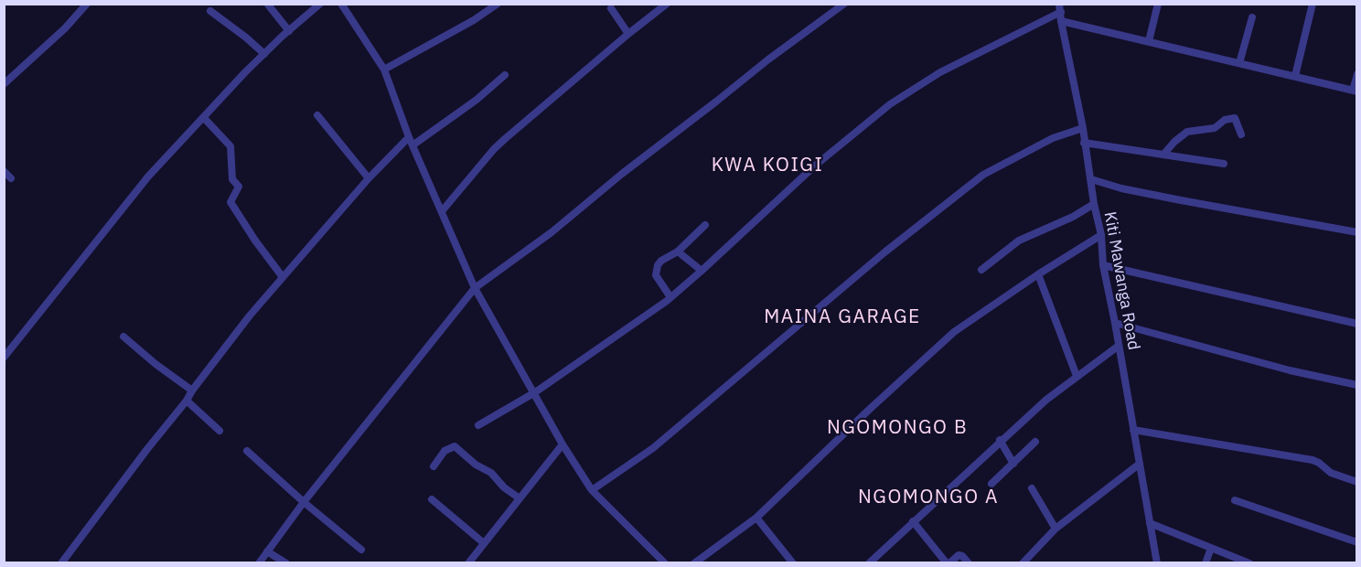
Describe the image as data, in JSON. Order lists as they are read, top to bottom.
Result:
{
  "streets": {
    "street": ["Kiti Mawanga Road"]
  },
  "districts": [
    "KWA KOIGI",
    "MAINA GARAGE",
    "NGOMONGO B",
    "NGOMONGO A"
  ]
}
